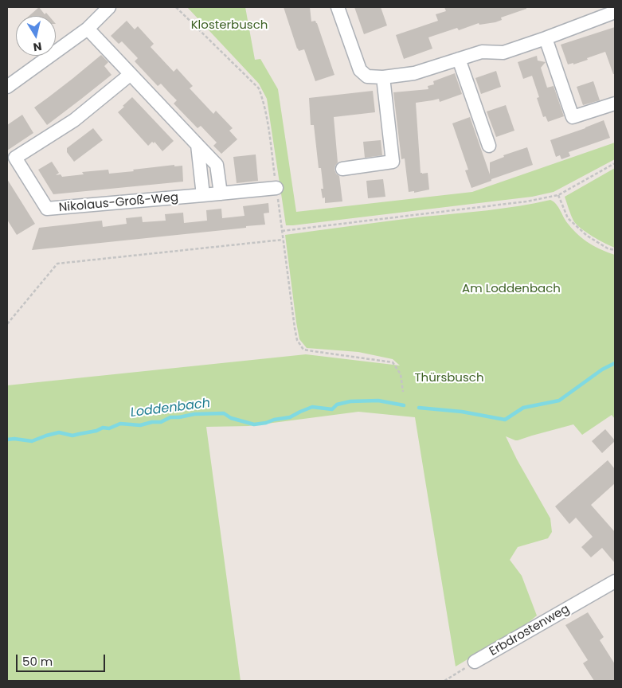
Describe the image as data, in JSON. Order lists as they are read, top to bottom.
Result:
{
  "streets": {
    "street": ["Nikolaus-Groß-Weg", "Erbdrostenweg"]
  },
  "water": ["Loddenbach"],
  "parks": ["Klosterbusch", "Am Loddenbach", "Thürsbusch"],
  "scale_bar": "50 m",
  "north": "bottom"
}
